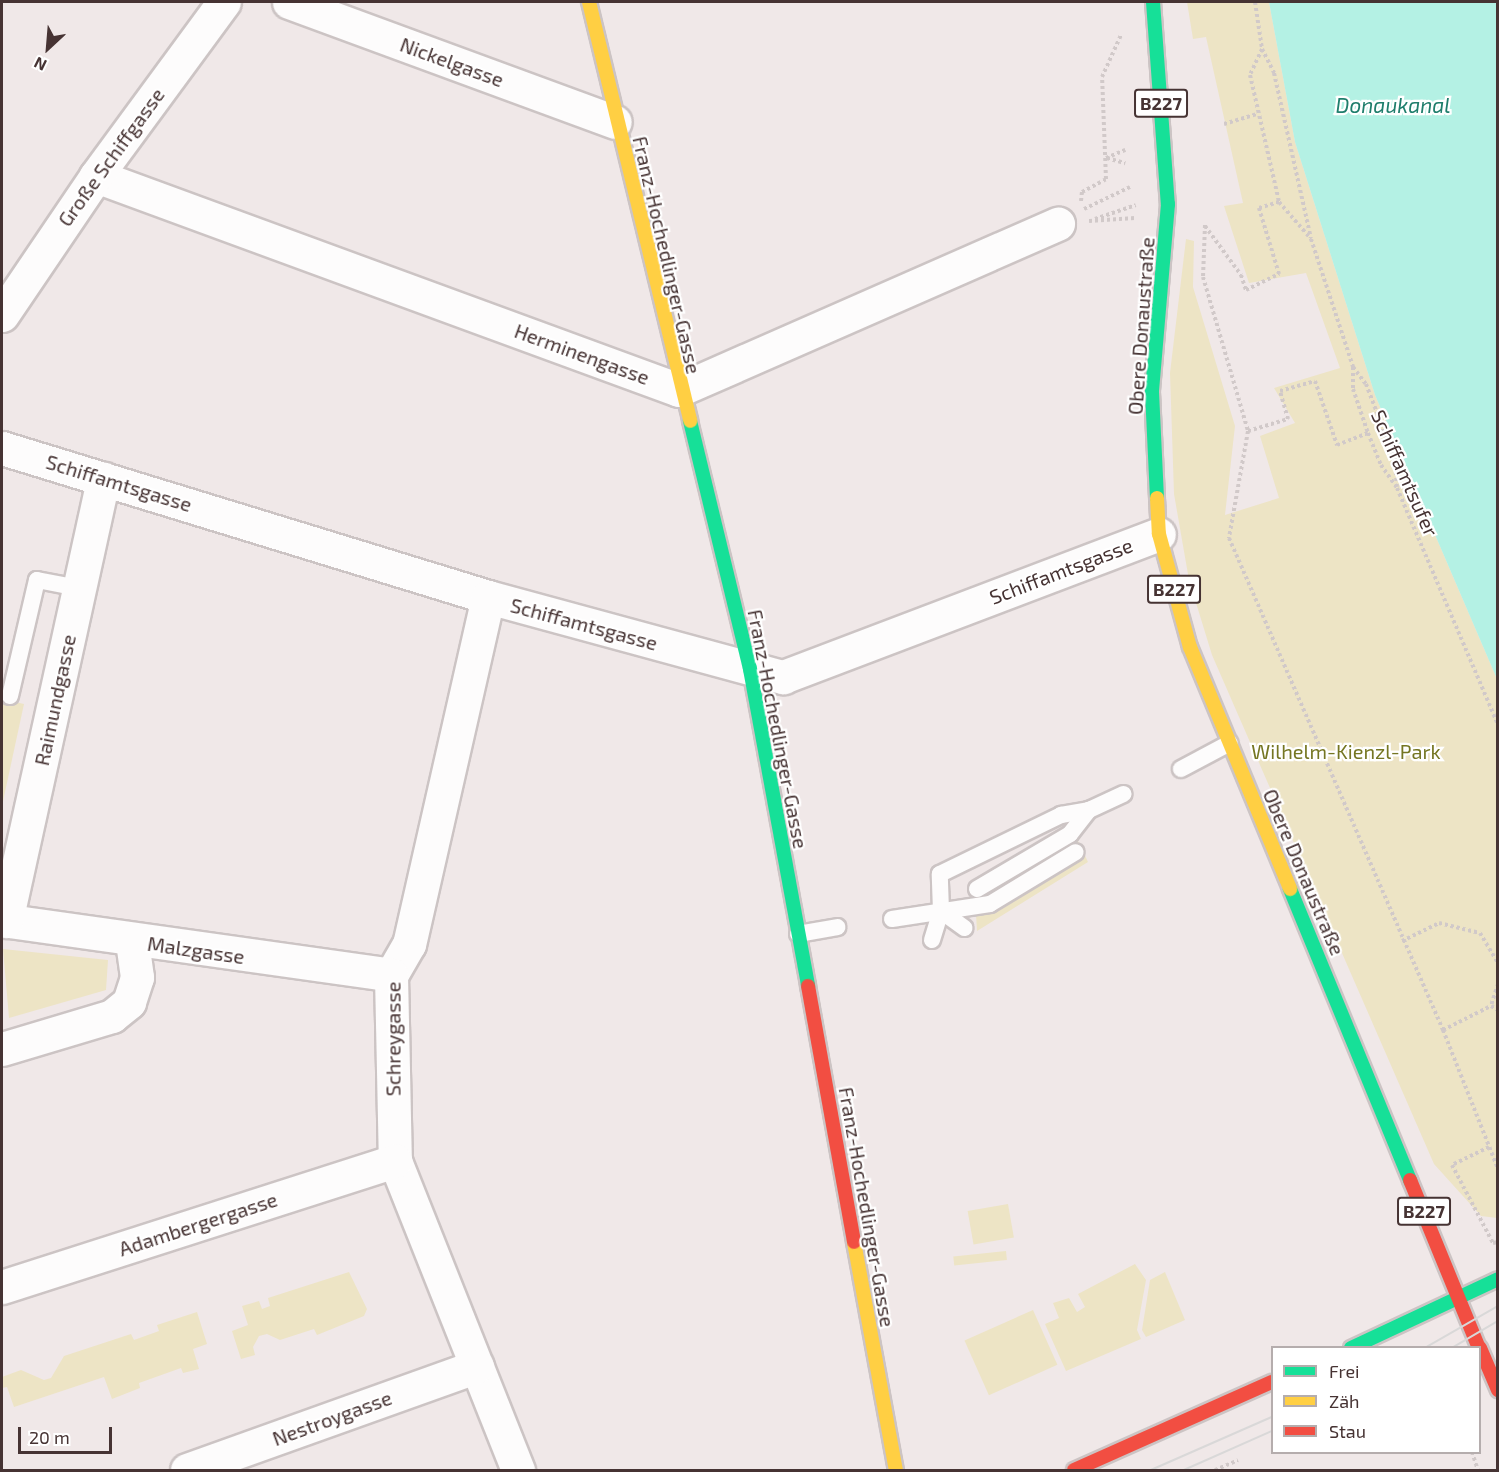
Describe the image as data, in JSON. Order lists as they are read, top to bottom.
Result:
{
  "streets": {
    "street": [
      "Nickelgasse",
      "B227",
      "Große Schiffgasse",
      "Franz-Hochedlinger-Gasse",
      "Obere Donaustraße",
      "Herminengasse",
      "Schiffamtsgasse",
      "Raimundgasse",
      "Malzgasse",
      "Schreygasse",
      "Adambergergasse",
      "Nestroygasse"
    ],
    "path": ["Schiffamtsufer"]
  },
  "crossings": [
    ["Nickelgasse", "Franz-Hochedlinger-Gasse"],
    ["Große Schiffgasse", "Herminengasse"],
    ["Franz-Hochedlinger-Gasse", "Herminengasse"],
    ["Franz-Hochedlinger-Gasse", "Schiffamtsgasse"],
    ["Obere Donaustraße", "Schiffamtsgasse"],
    ["Schiffamtsgasse", "Raimundgasse"],
    ["Schiffamtsgasse", "Schreygasse"],
    ["Raimundgasse", "Malzgasse"],
    ["Malzgasse", "Schreygasse"],
    ["Schreygasse", "Adambergergasse"],
    ["Schreygasse", "Nestroygasse"]
  ],
  "water": ["Donaukanal"],
  "parks": ["Wilhelm-Kienzl-Park"],
  "legend": ["Frei", "Zäh", "Stau"],
  "scale_bar": "20 m",
  "north": "bottom left"
}
